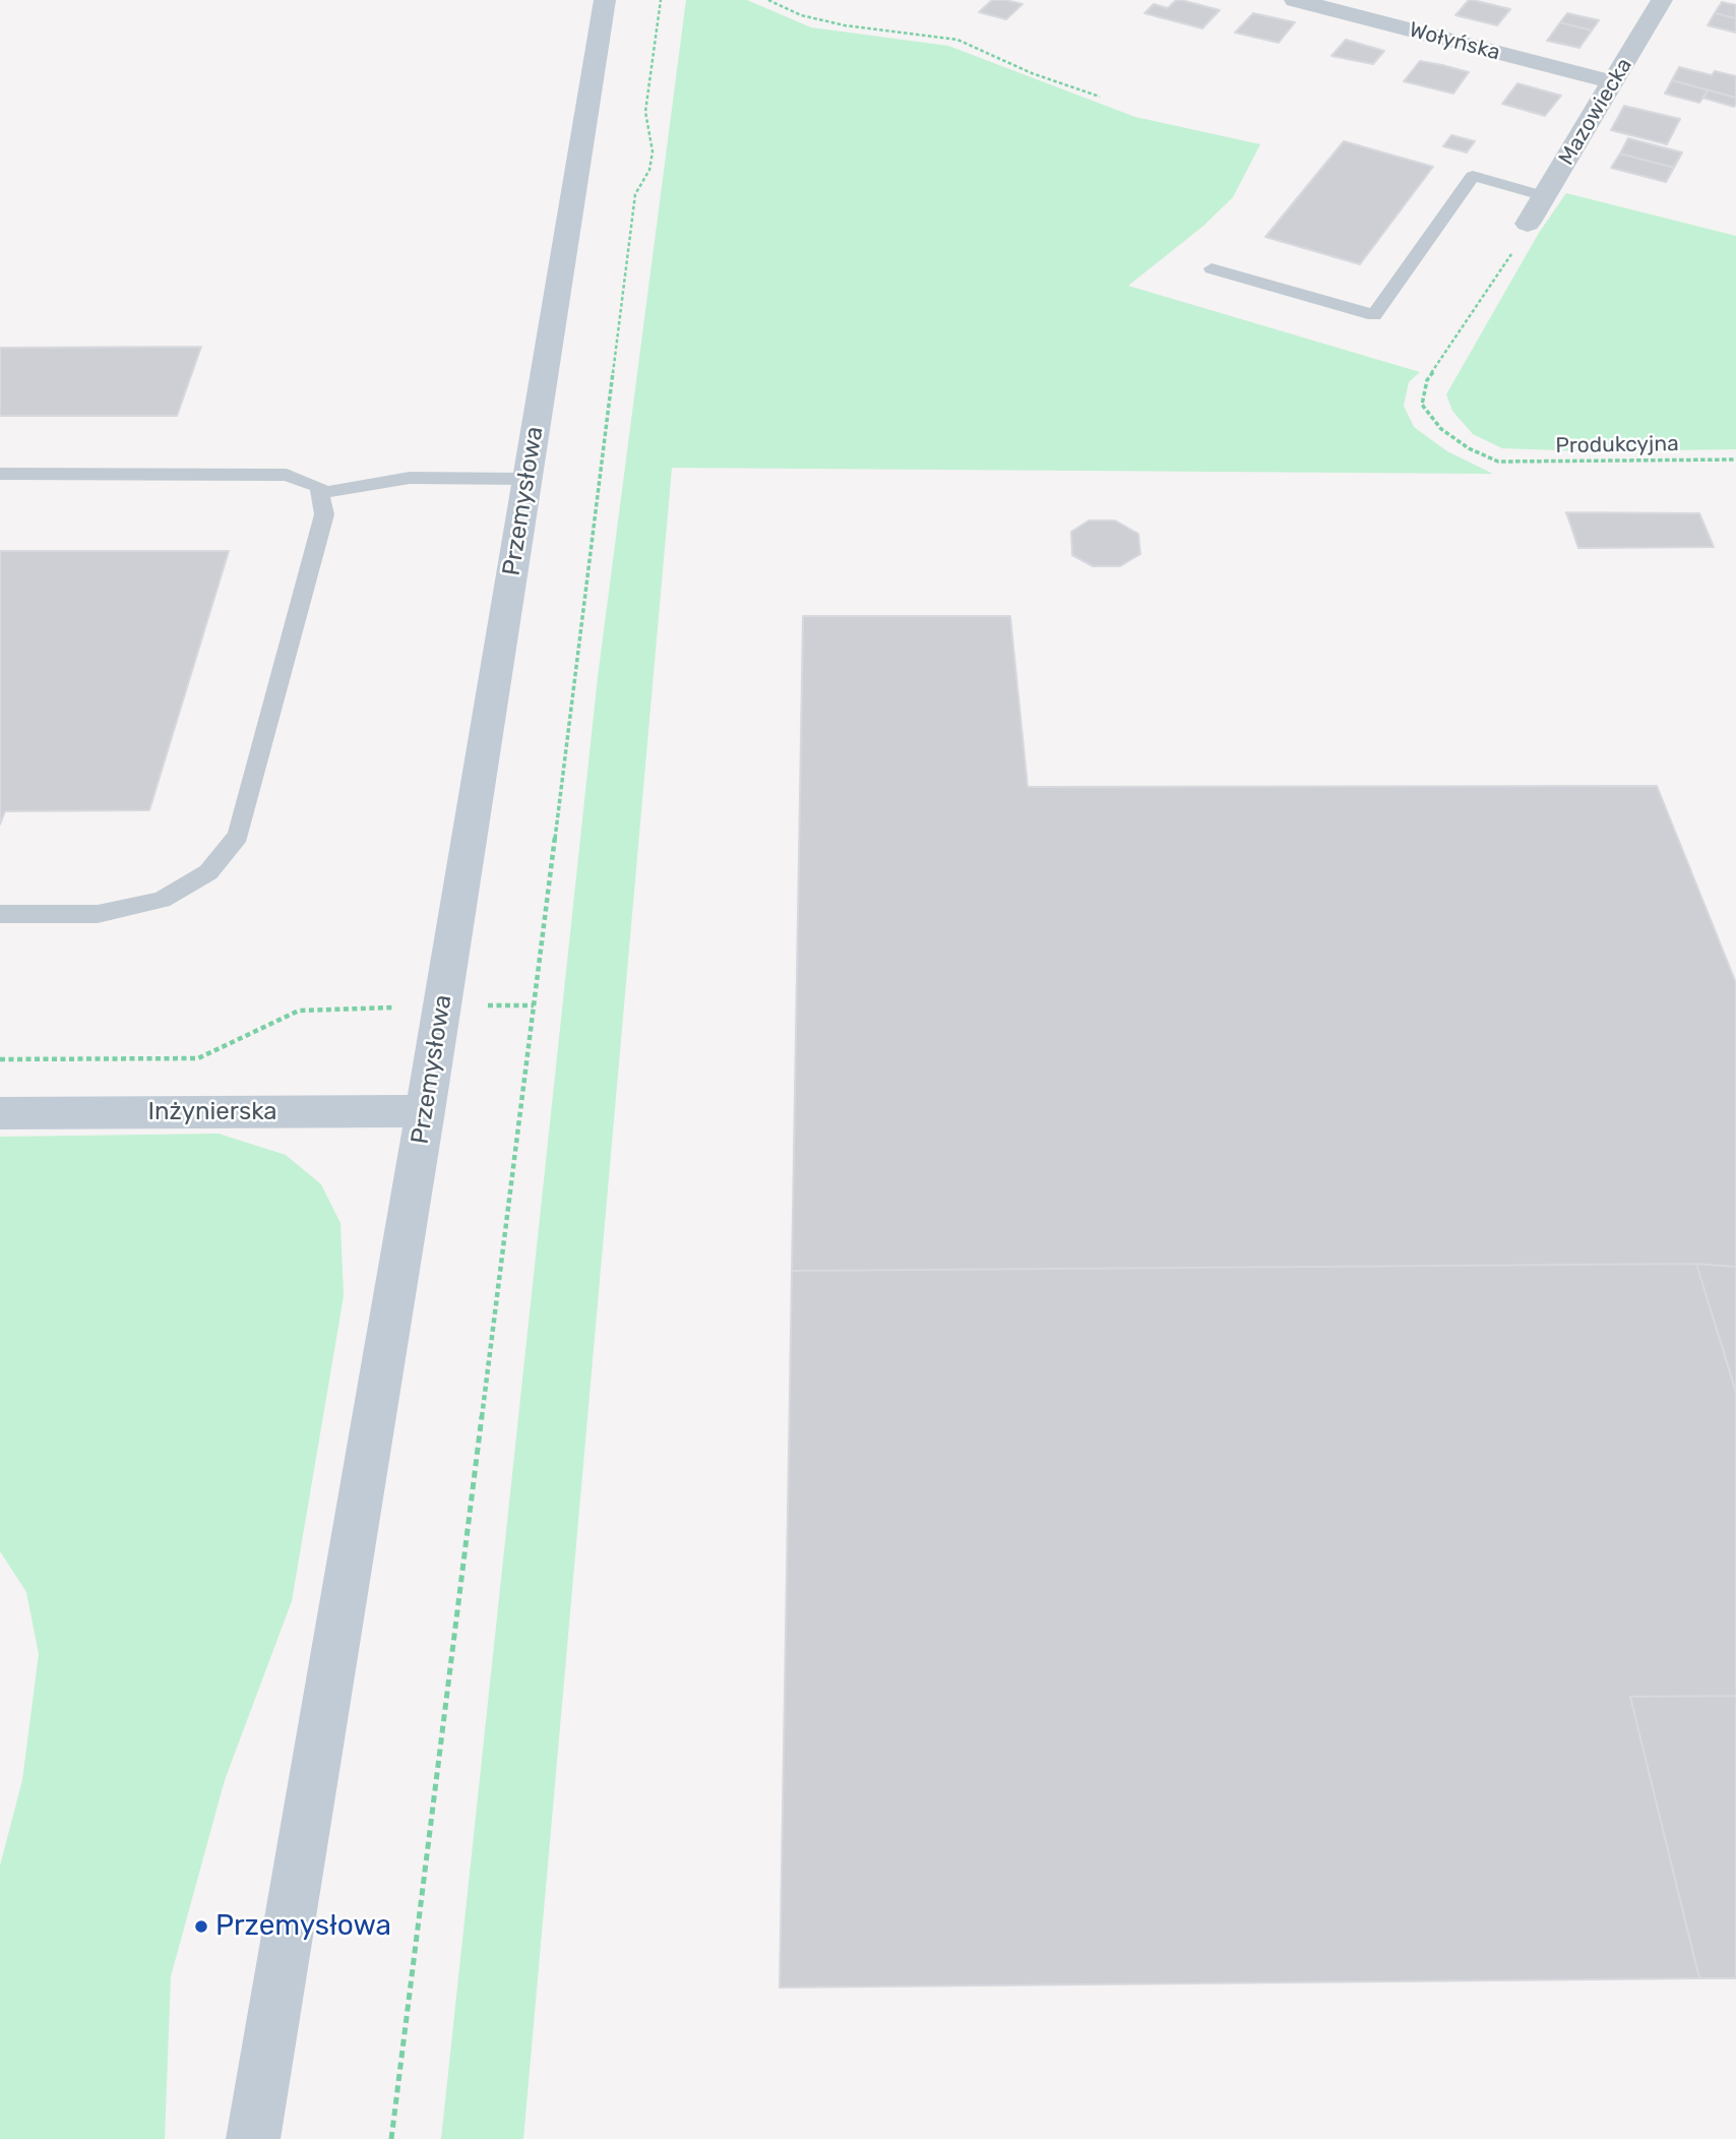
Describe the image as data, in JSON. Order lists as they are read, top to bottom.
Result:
{
  "streets": {
    "main road": ["Przemysłowa", "Inżynierska"],
    "street": ["Wołyńska", "Mazowiecka"],
    "path": ["Produkcyjna"]
  },
  "crossings": [
    ["Wołyńska", "Mazowiecka"],
    ["Mazowiecka", "Produkcyjna"],
    ["Przemysłowa", "Inżynierska"]
  ],
  "places": ["Przemysłowa"]
}
